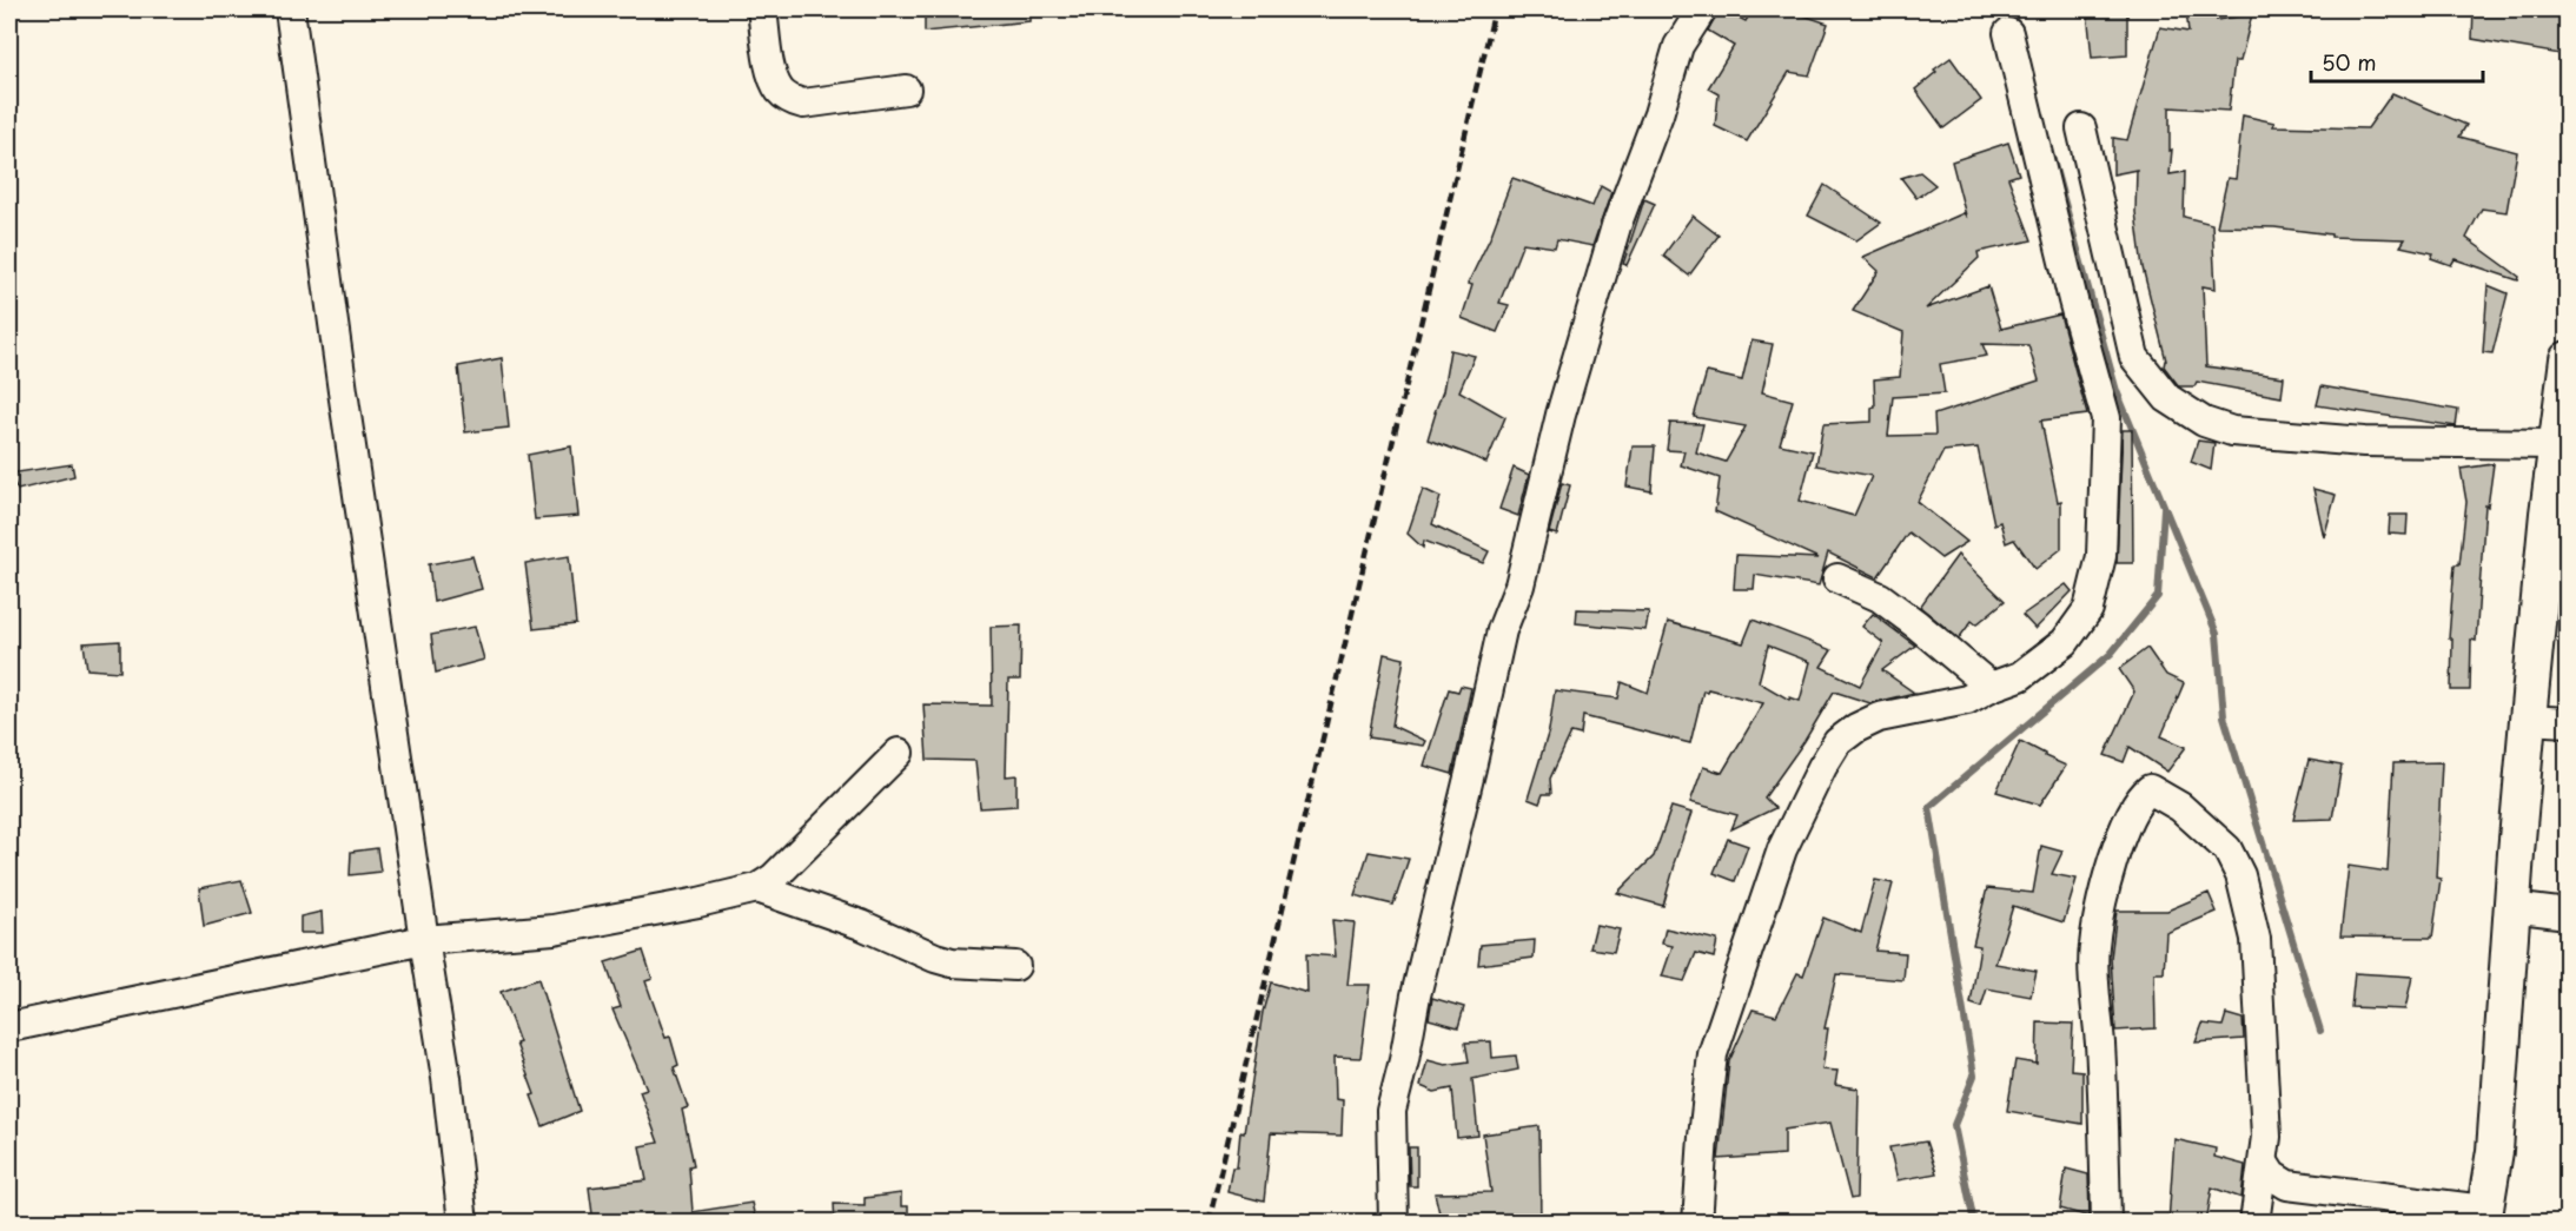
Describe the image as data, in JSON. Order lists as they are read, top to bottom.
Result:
{
  "scale_bar": "50 m"
}
